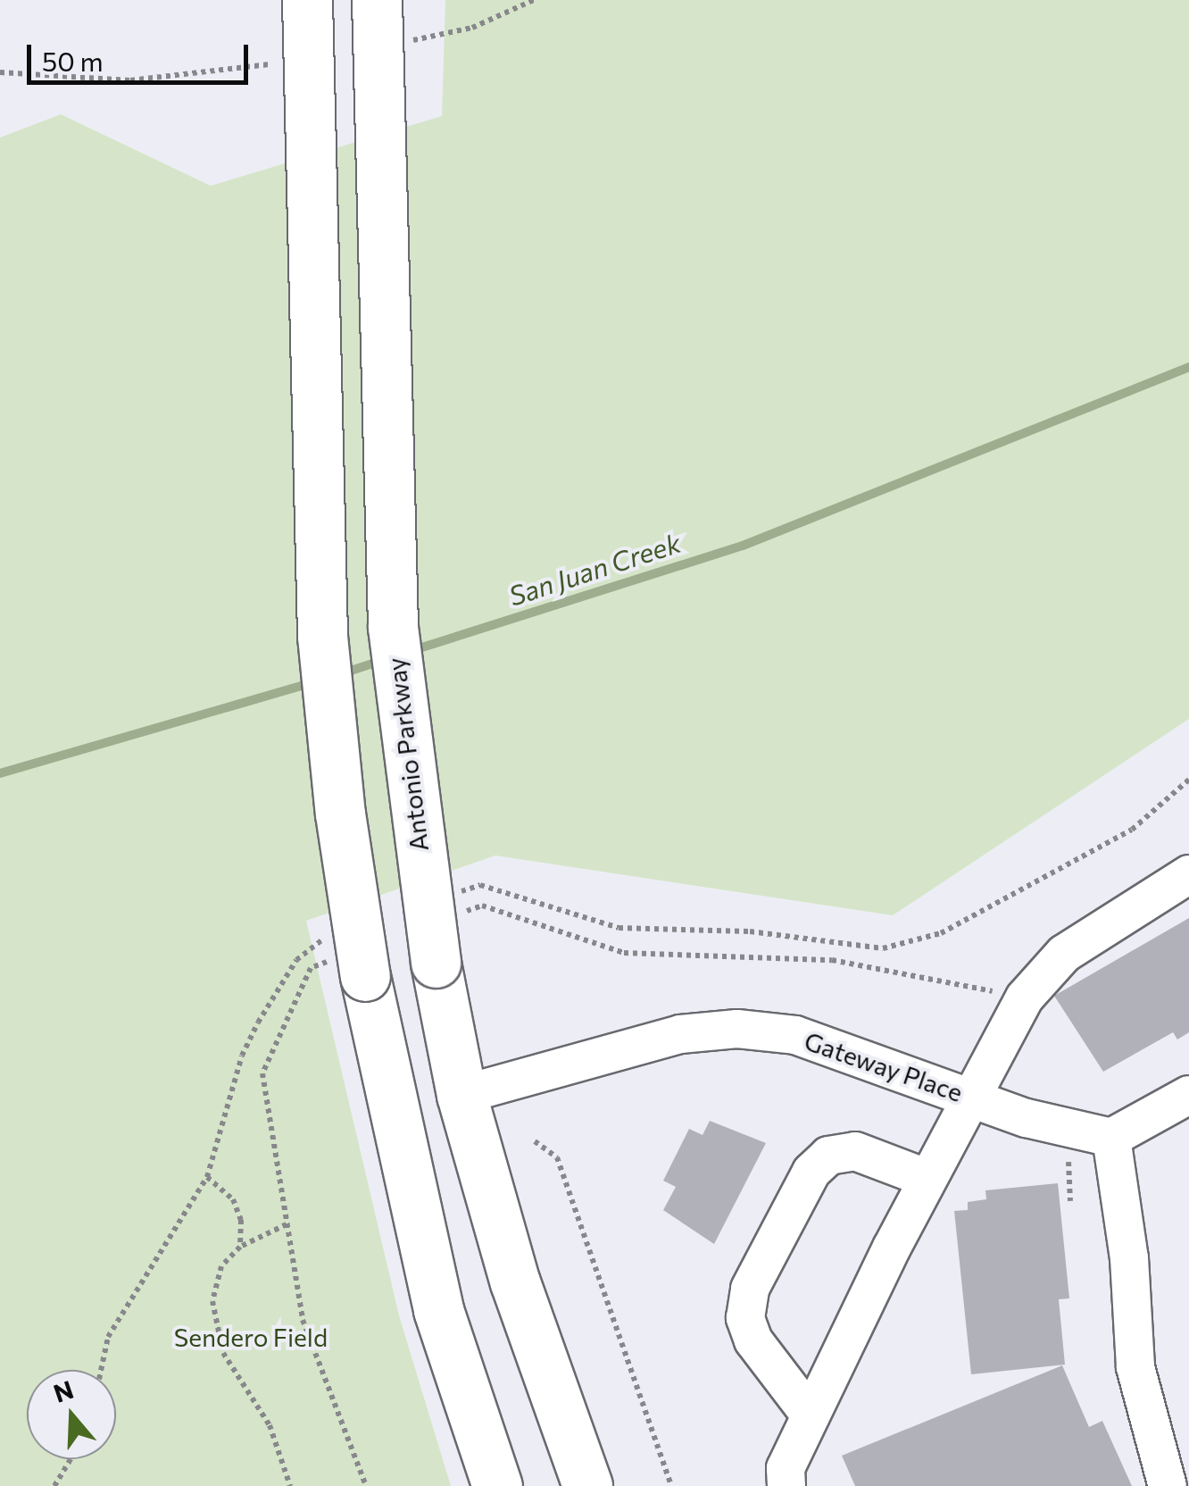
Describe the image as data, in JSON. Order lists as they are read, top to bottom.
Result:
{
  "streets": {
    "highway": ["Antonio Parkway"],
    "lane": ["Gateway Place"]
  },
  "crossings": [
    ["Antonio Parkway", "Gateway Place"]
  ],
  "water": ["San Juan Creek"],
  "parks": ["Sendero Field"],
  "scale_bar": "50 m",
  "north": "top"
}
